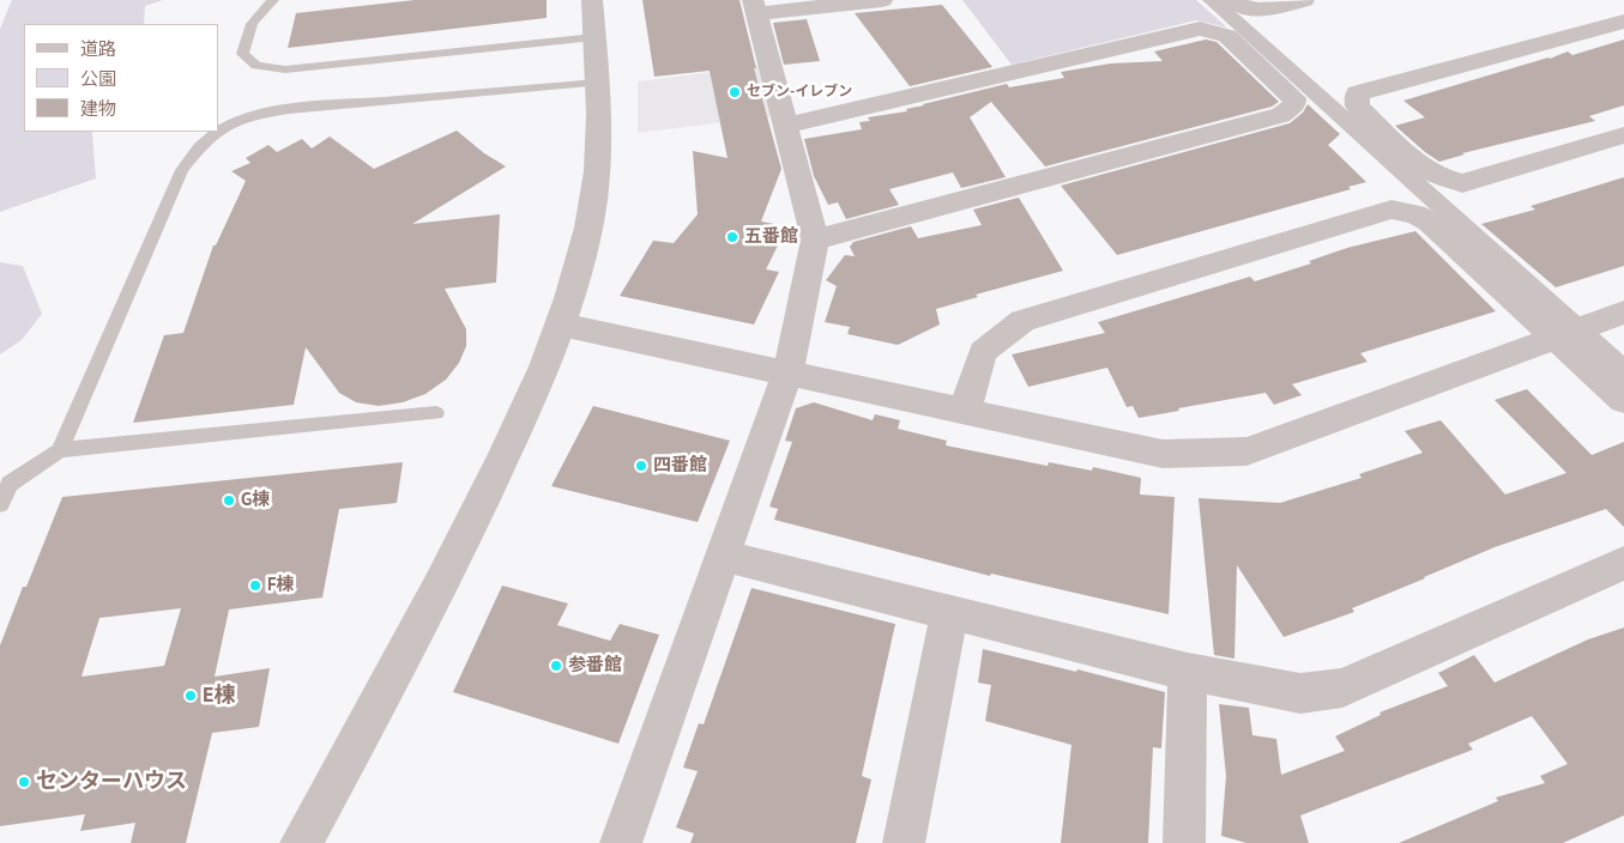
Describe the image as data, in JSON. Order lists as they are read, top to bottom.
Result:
{
  "places": [
    "セブン-イレブン",
    "五番館",
    "四番館",
    "G棟",
    "F棟",
    "参番館",
    "E棟",
    "センターハウス"
  ],
  "legend": ["道路", "公園", "建物"]
}
